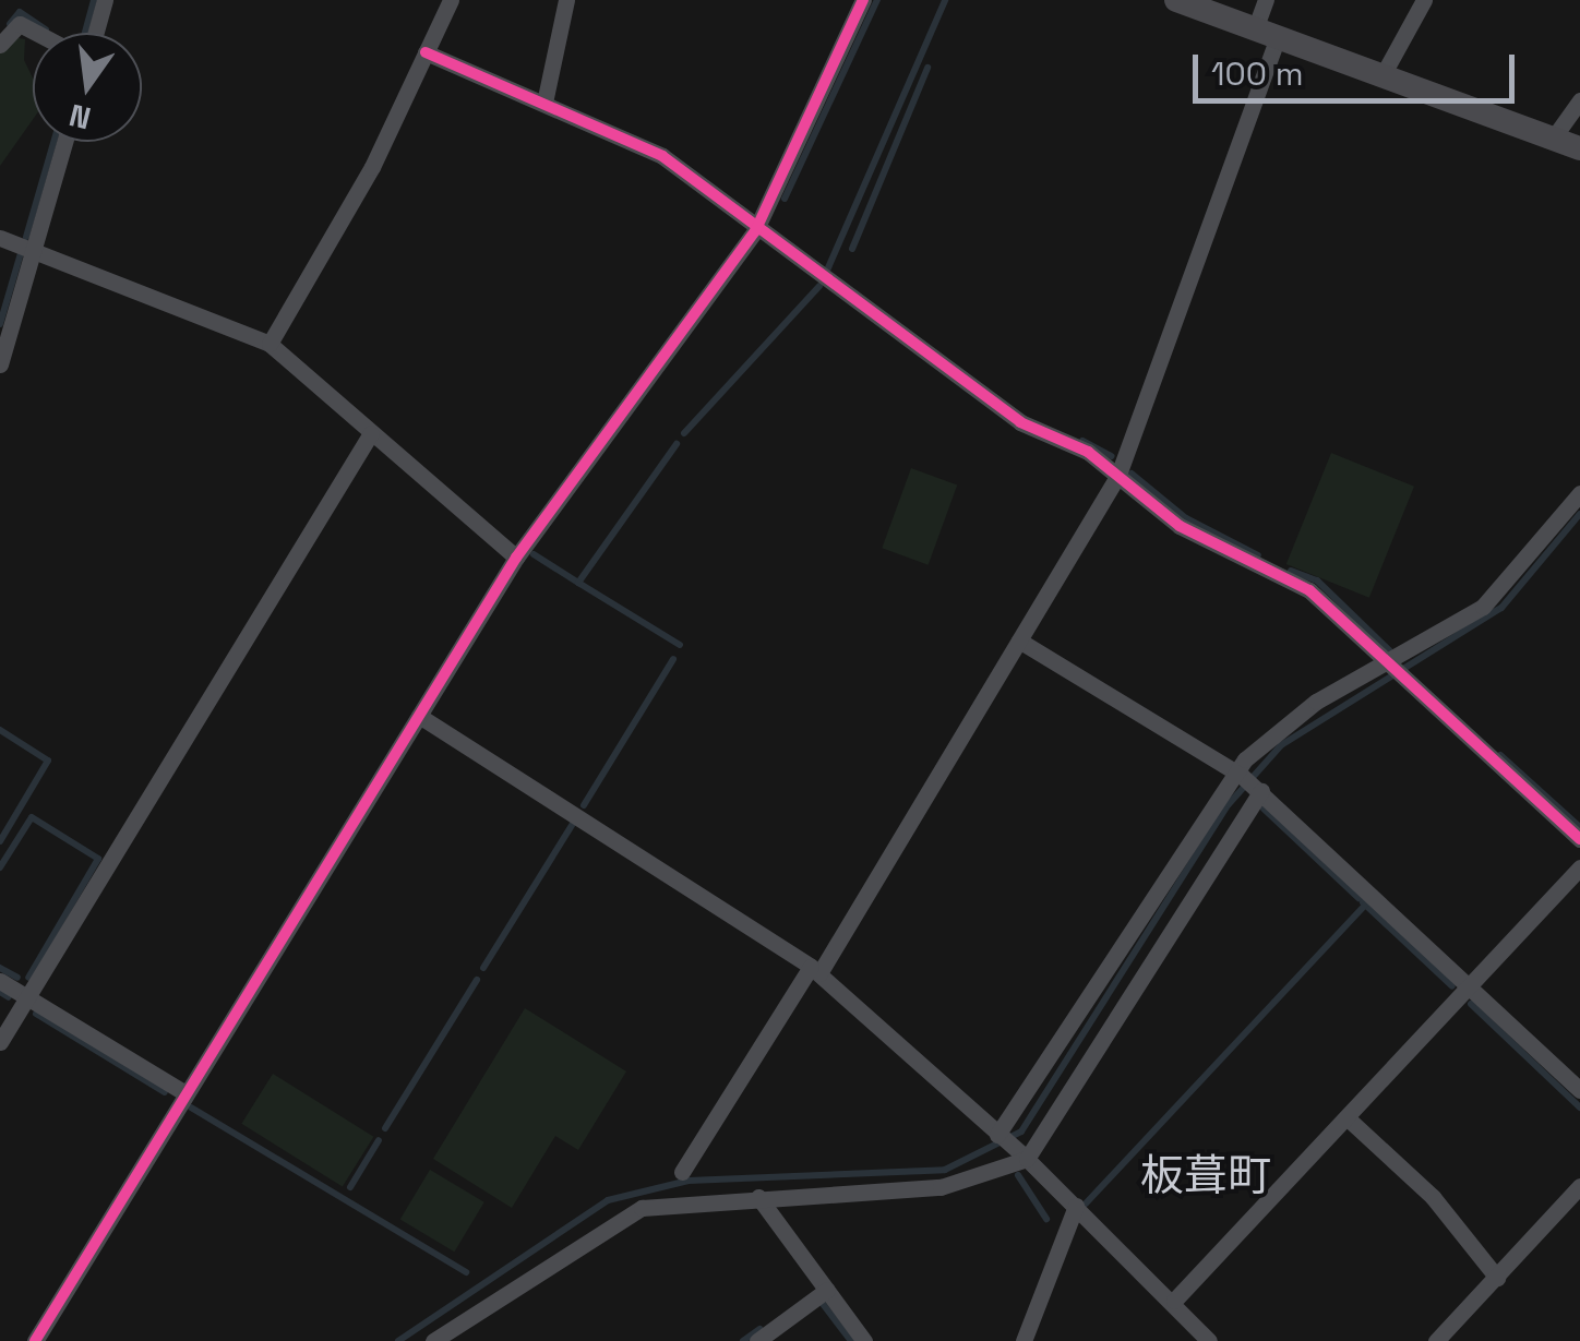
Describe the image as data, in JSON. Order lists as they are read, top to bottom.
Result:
{
  "districts": ["板葺町"],
  "scale_bar": "100 m",
  "north": "bottom"
}
